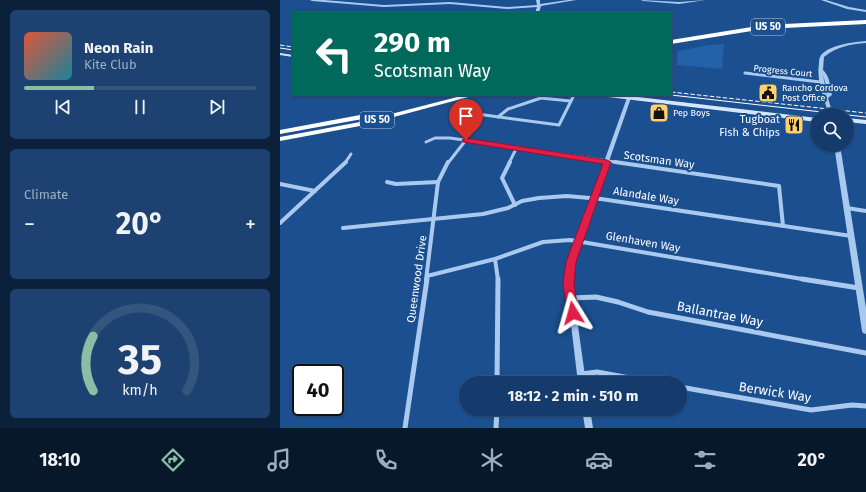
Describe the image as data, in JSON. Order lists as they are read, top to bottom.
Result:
{
  "streets": {
    "highway": ["US 50"],
    "street": [
      "Progress Court",
      "Scotsman Way",
      "Alandale Way",
      "Glenhaven Way",
      "Queenwood Drive",
      "Ballantrae Way",
      "Berwick Way"
    ]
  },
  "crossings": [
    ["Scotsman Way", "Alandale Way"],
    ["Scotsman Way", "Queenwood Drive"],
    ["Alandale Way", "Queenwood Drive"],
    ["Glenhaven Way", "Queenwood Drive"]
  ],
  "places": {
    "public building": ["Rancho Cordova Post Office"],
    "shop": ["Pep Boys"],
    "restaurant": ["Tugboat Fish & Chips"]
  },
  "page": {
    "turn": ["290 m", "Scotsman Way"],
    "song": ["Neon Rain", "Kite Club"],
    "tile": "Climate",
    "heat": ["−", "20°", "+"],
    "limit": "40",
    "trip": "18:12 · 2 min · 510 m",
    "tabs": ["18:10", "20°"],
    "gauge": ["35", "km/h"]
  }
}
